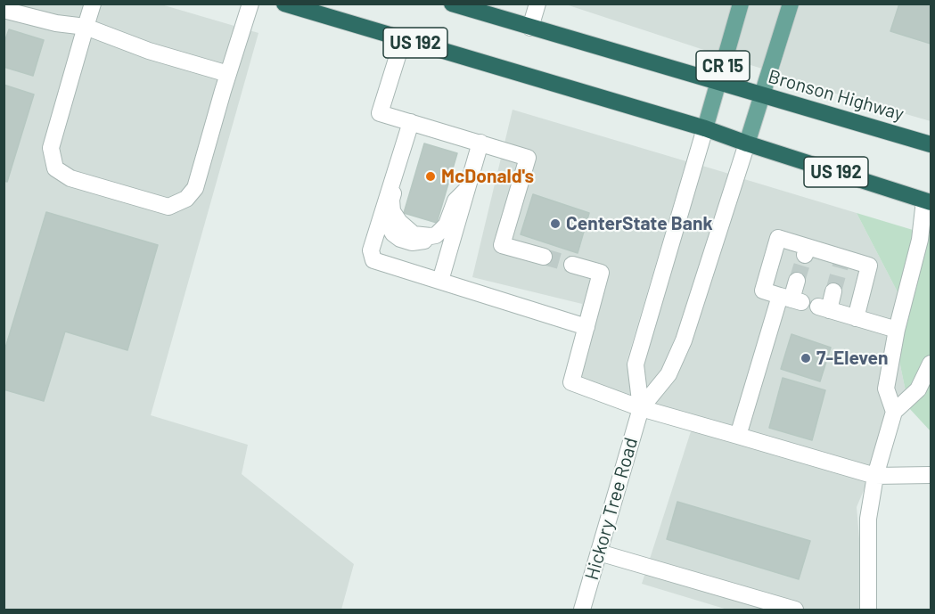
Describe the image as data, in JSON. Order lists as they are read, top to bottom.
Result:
{
  "streets": {
    "highway": ["US 192", "Bronson Highway"],
    "main road": ["CR 15"],
    "street": ["Hickory Tree Road"]
  },
  "crossings": [
    ["US 192", "CR 15"],
    ["US 192", "Hickory Tree Road"],
    ["CR 15", "Bronson Highway"],
    ["CR 15", "Hickory Tree Road"]
  ],
  "places": ["McDonald's", "CenterState Bank", "7-Eleven"]
}
